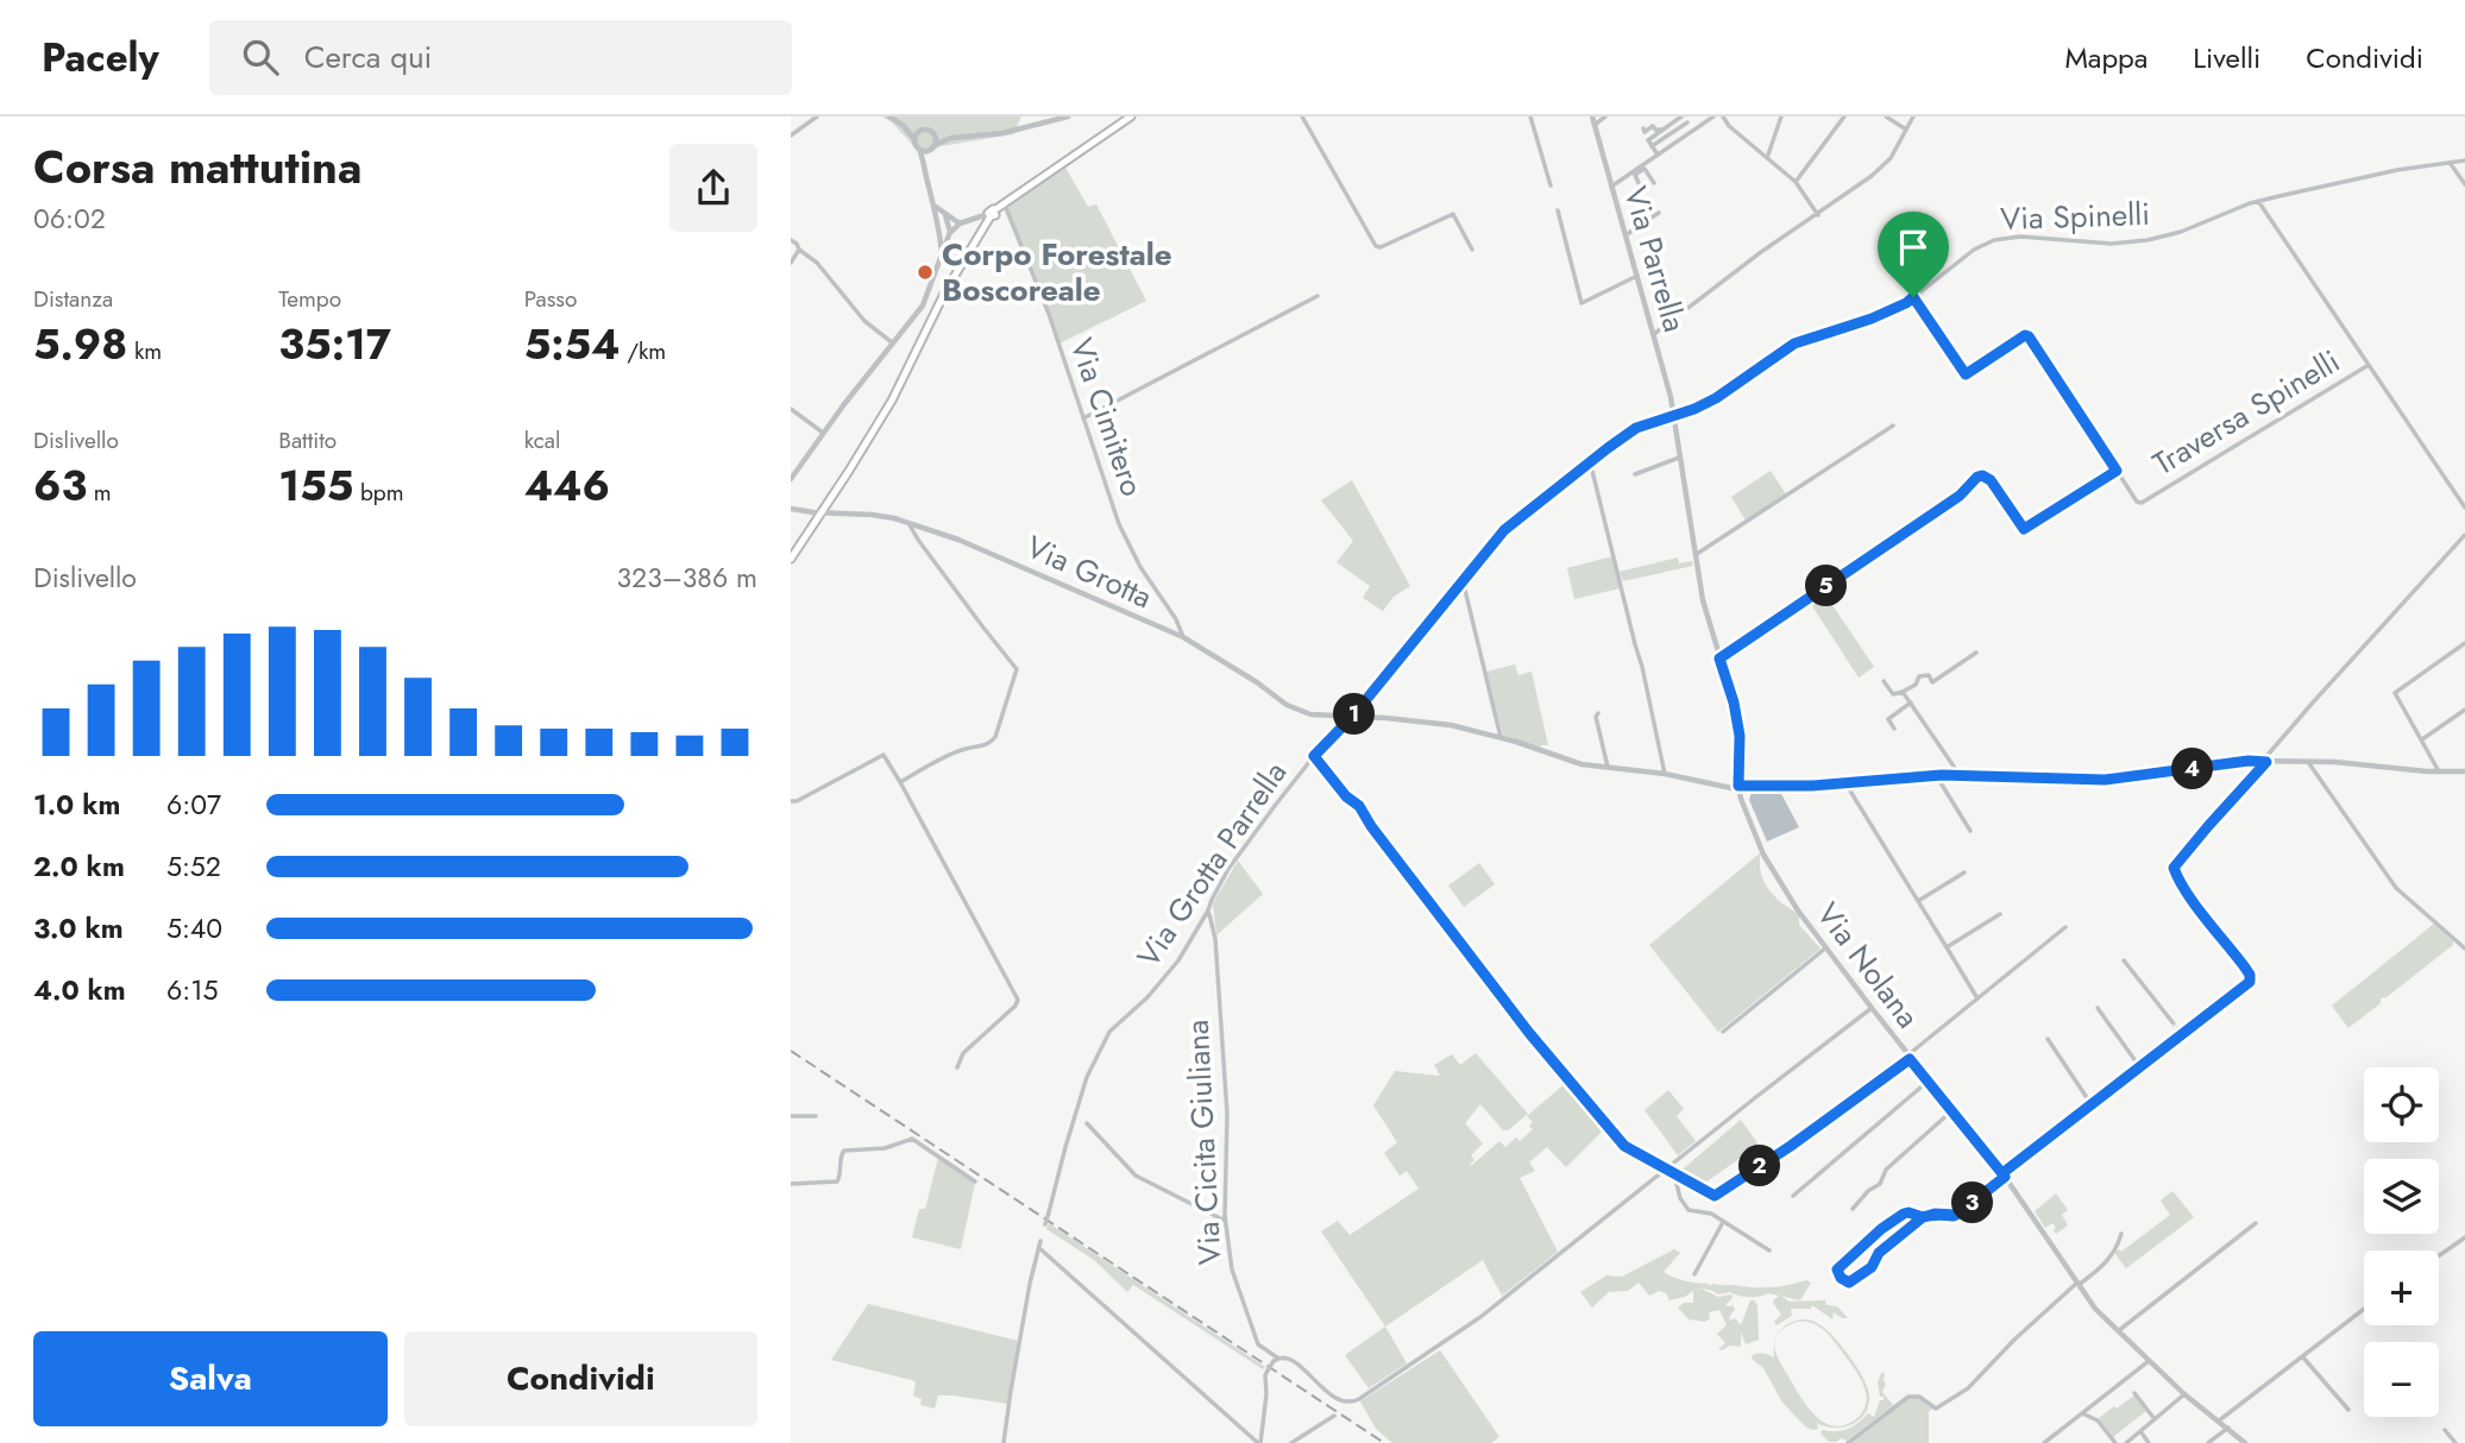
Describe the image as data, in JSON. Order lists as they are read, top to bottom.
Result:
{
  "streets": {
    "street": [
      "Via Spinelli",
      "Via Parrella",
      "Traversa Spinelli",
      "Via Cimitero",
      "Via Grotta",
      "Via Grotta Parrella",
      "Via Nolana",
      "Via Cicita Giuliana"
    ]
  },
  "crossings": [
    ["Via Spinelli", "Via Parrella"],
    ["Via Spinelli", "Traversa Spinelli"],
    ["Via Spinelli", "Via Grotta Parrella"],
    ["Via Spinelli", "Via Nolana"],
    ["Via Parrella", "Via Grotta Parrella"],
    ["Via Parrella", "Via Nolana"],
    ["Via Cimitero", "Via Grotta"],
    ["Via Grotta", "Via Grotta Parrella"],
    ["Via Grotta", "Via Nolana"],
    ["Via Grotta Parrella", "Via Nolana"],
    ["Via Grotta Parrella", "Via Cicita Giuliana"]
  ],
  "places": ["Corpo Forestale Boscoreale"],
  "page": {
    "header": "Pacely",
    "search": "Cerca qui",
    "nav": ["Mappa", "Livelli", "Condividi"],
    "heading": ["Corsa mattutina", "06:02"],
    "stats": [
      ["Distanza", "5.98 km"],
      ["Tempo", "35:17"],
      ["Passo", "5:54 /km"],
      ["Dislivello", "63 m"],
      ["Battito", "155 bpm"],
      ["kcal", "446"]
    ],
    "chart": ["Dislivello", "323–386 m"],
    "pins": [
      "5",
      "1",
      "4",
      "2",
      "3"
    ],
    "list": [
      {
        "name": "1.0 km",
        "note": "6:07"
      },
      {
        "name": "2.0 km",
        "note": "5:52"
      },
      {
        "name": "3.0 km",
        "note": "5:40"
      },
      {
        "name": "4.0 km",
        "note": "6:15"
      }
    ],
    "map_buttons": ["+", "−"],
    "buttons": ["Salva", "Condividi"]
  }
}
